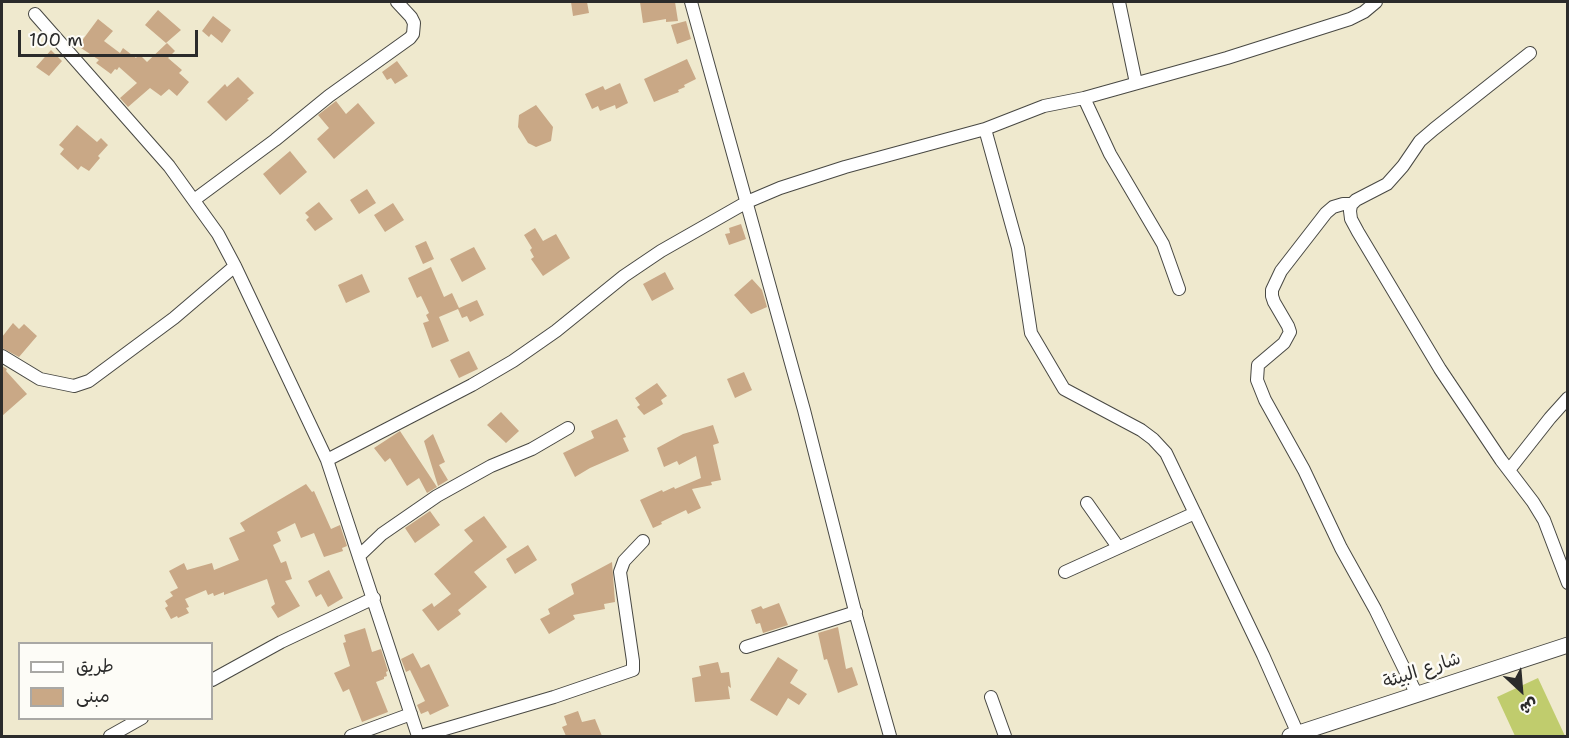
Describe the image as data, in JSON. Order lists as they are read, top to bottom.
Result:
{
  "streets": {
    "street": ["شارع البيئة"]
  },
  "legend": ["طريق", "مبنى"],
  "scale_bar": "100 m",
  "north": "bottom right"
}
